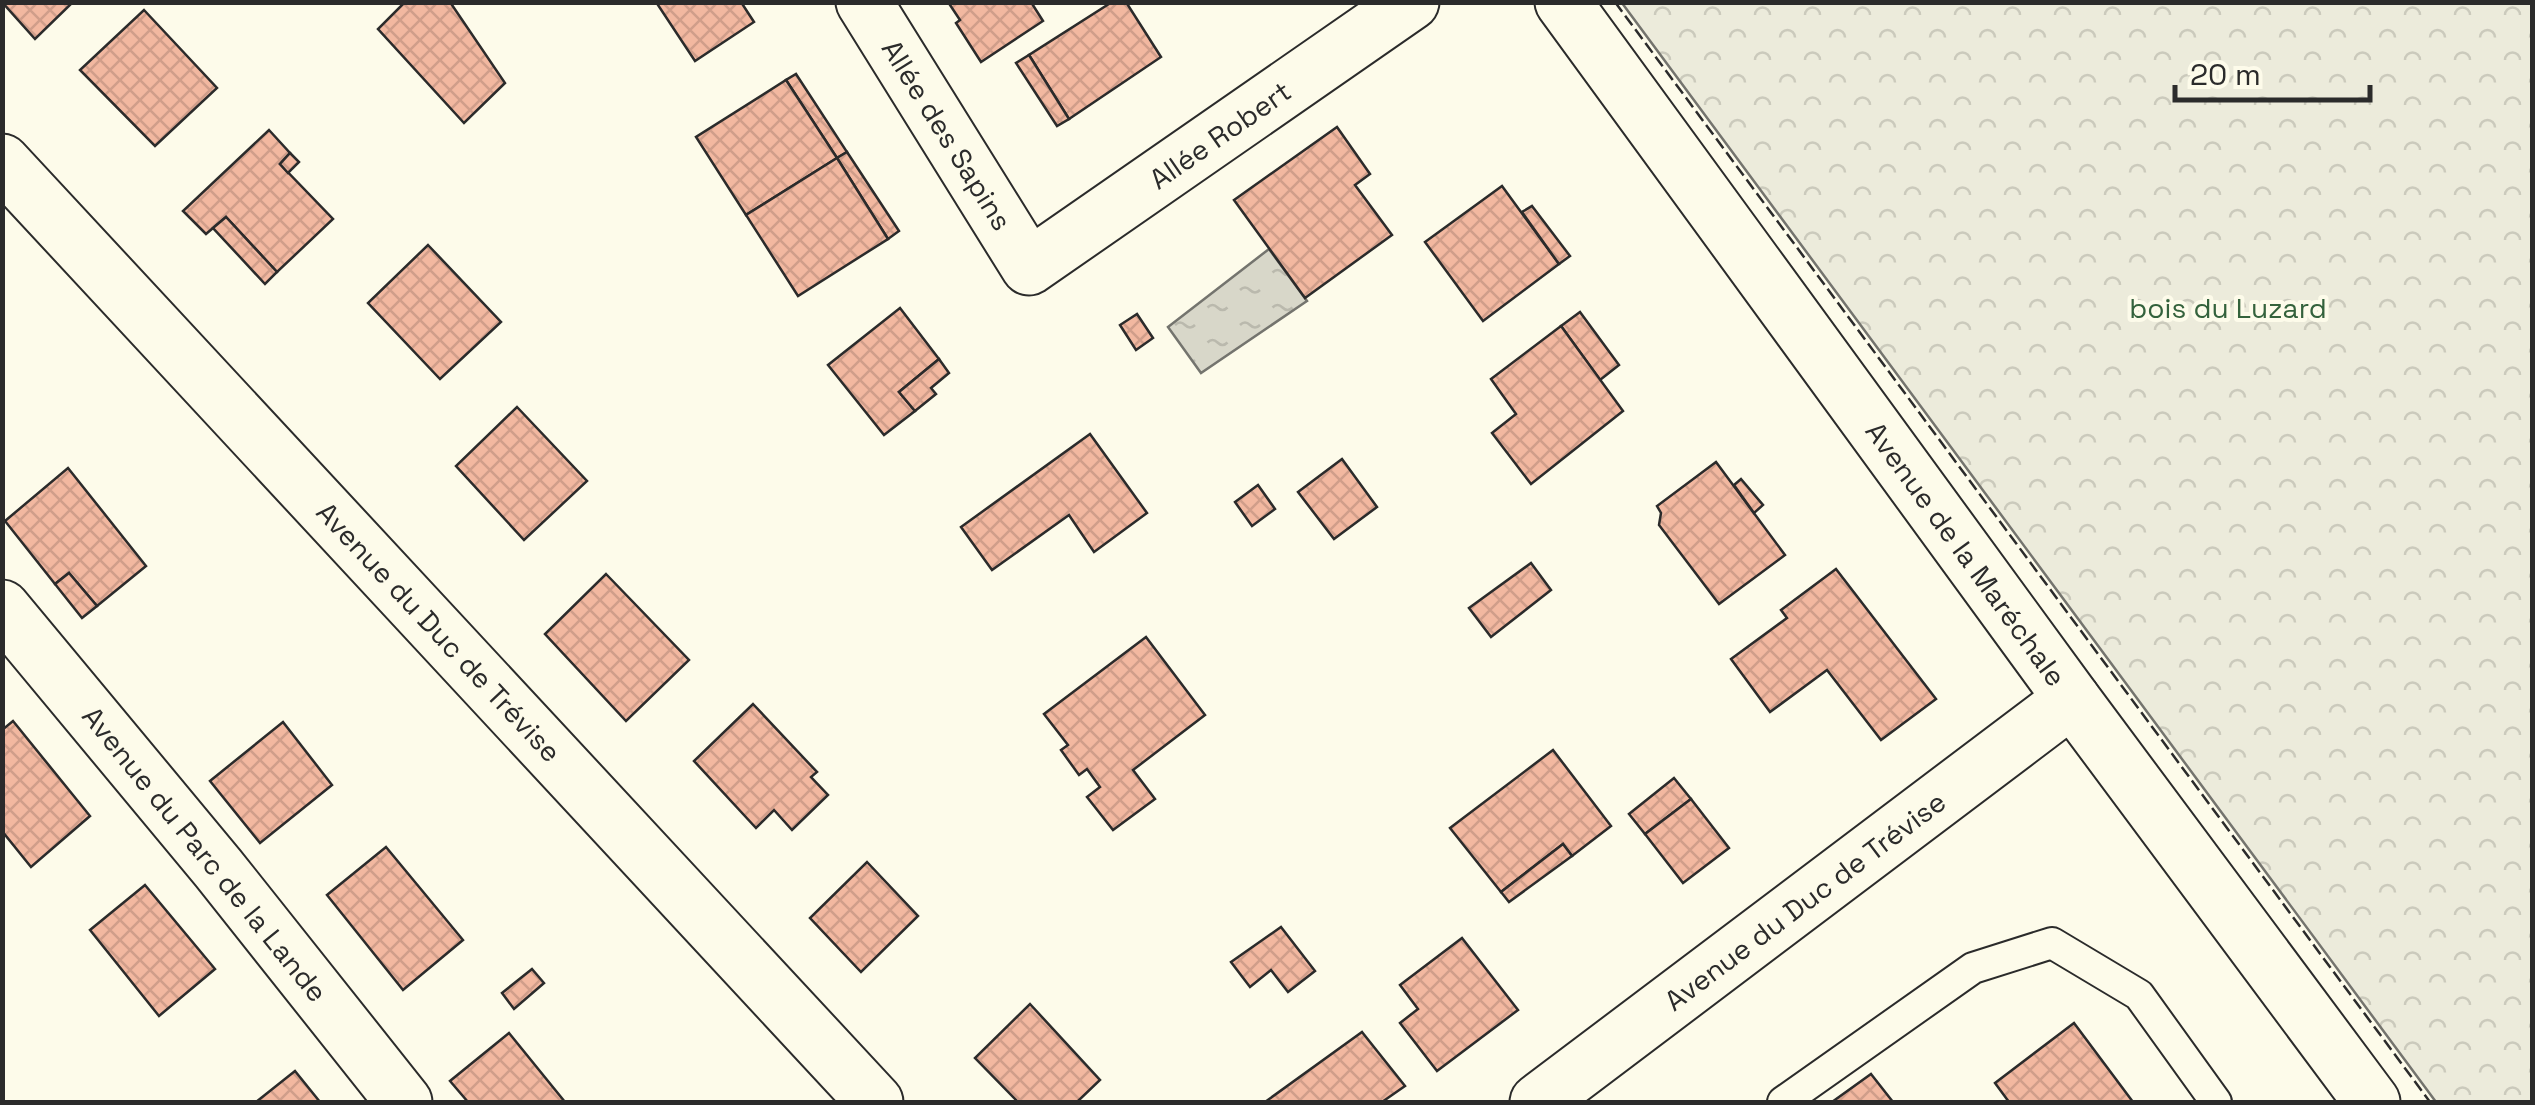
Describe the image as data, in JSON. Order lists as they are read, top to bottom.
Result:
{
  "streets": {
    "street": [
      "Allée des Sapins",
      "Allée Robert",
      "Avenue de la Maréchale",
      "Avenue du Duc de Trévise",
      "Avenue du Parc de la Lande"
    ]
  },
  "crossings": [
    ["Allée des Sapins", "Allée Robert"],
    ["Avenue de la Maréchale", "Avenue du Duc de Trévise"]
  ],
  "parks": ["bois du Luzard"],
  "scale_bar": "20 m"
}
